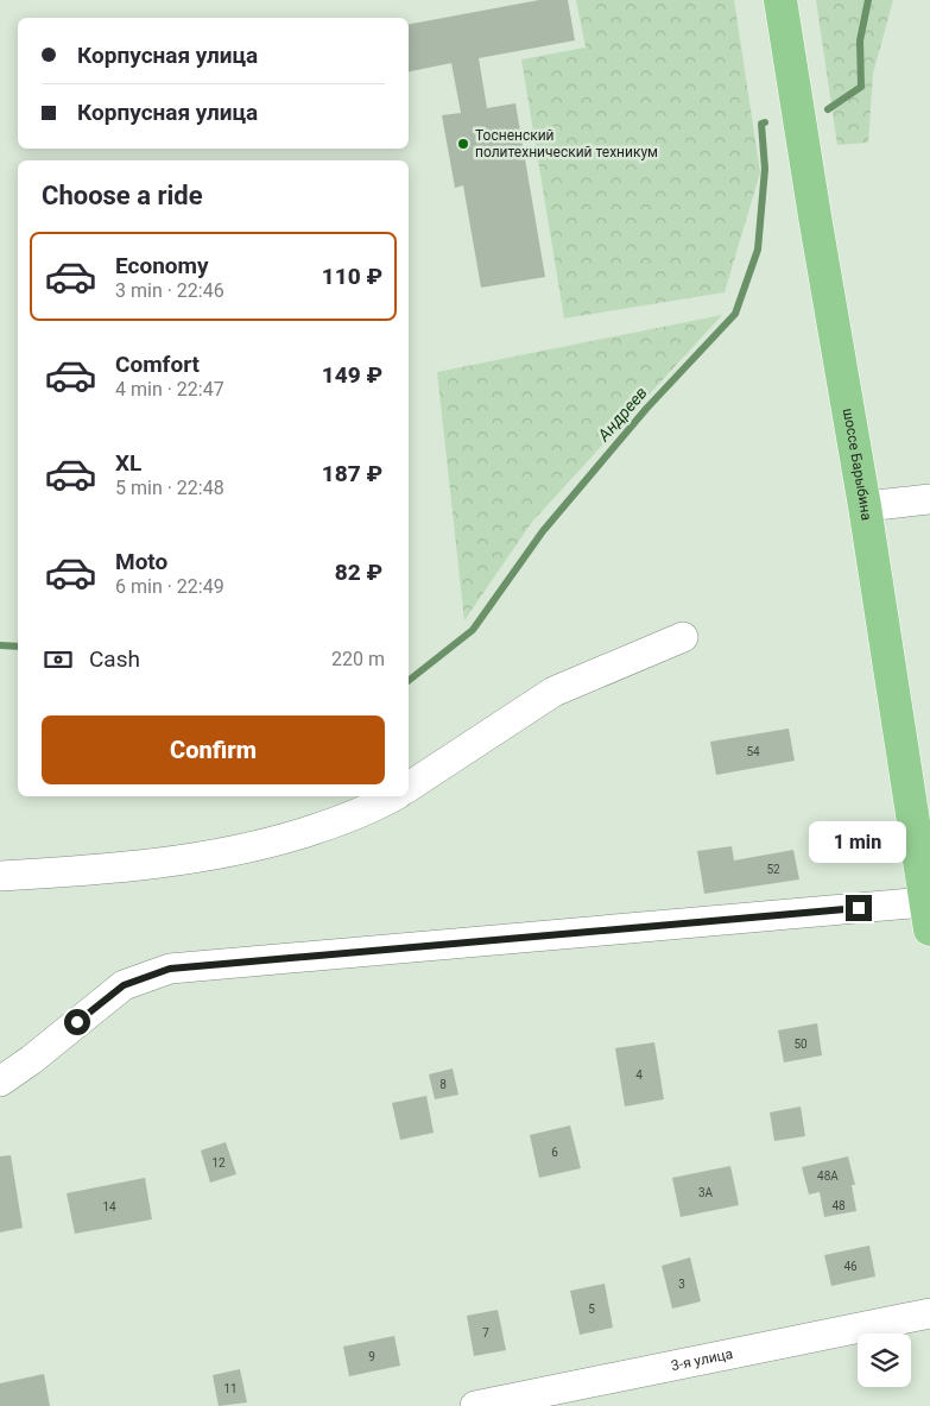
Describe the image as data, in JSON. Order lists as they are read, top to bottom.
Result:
{
  "streets": {
    "main road": ["шоссе Барыбина"],
    "street": ["3-я улица"]
  },
  "water": ["Андреев"],
  "places": ["Тосненский политехнический техникум"],
  "house_numbers": [
    "54",
    "52",
    "50",
    "4",
    "8",
    "6",
    "12",
    "48А",
    "3А",
    "48",
    "14",
    "46",
    "3",
    "5",
    "7",
    "9",
    "11"
  ],
  "page": {
    "banner": ["Корпусная улица", "Корпусная улица"],
    "heading": "Choose a ride",
    "list": [
      {
        "name": "Economy",
        "note": "3 min · 22:46",
        "value": "110 ₽"
      },
      {
        "name": "Comfort",
        "note": "4 min · 22:47",
        "value": "149 ₽"
      },
      {
        "name": "XL",
        "note": "5 min · 22:48",
        "value": "187 ₽"
      },
      {
        "name": "Moto",
        "note": "6 min · 22:49",
        "value": "82 ₽"
      }
    ],
    "pay": ["Cash", "220 m"],
    "buttons": "Confirm",
    "bubble": "1 min"
  }
}
